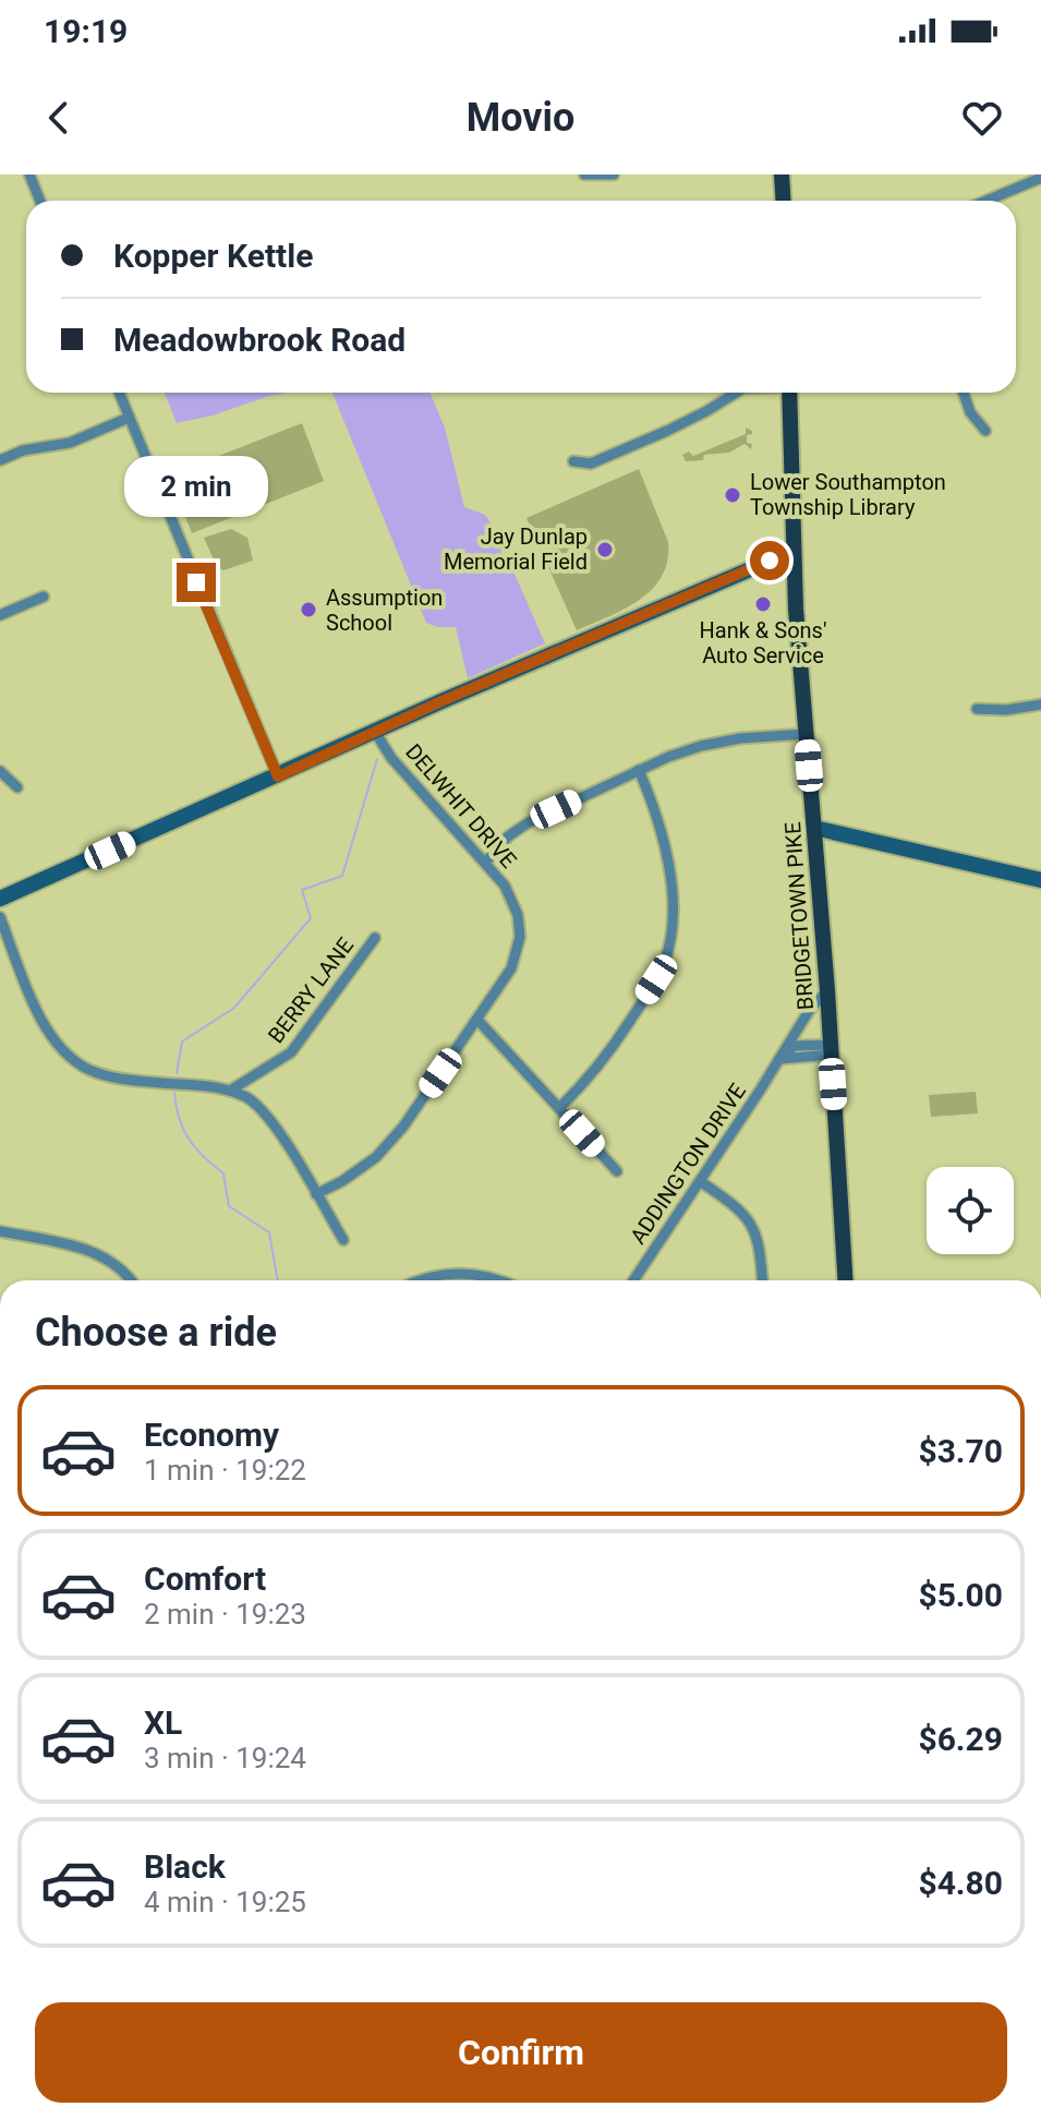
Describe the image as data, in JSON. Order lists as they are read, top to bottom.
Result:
{
  "streets": {
    "main road": ["BRIDGETOWN PIKE"],
    "street": ["DELWHIT DRIVE", "BERRY LANE", "ADDINGTON DRIVE"]
  },
  "crossings": [
    ["BRIDGETOWN PIKE", "ADDINGTON DRIVE"]
  ],
  "places": [
    "Lower Southampton Township Library",
    "Jay Dunlap Memorial Field",
    "Hank & Sons' Auto Service",
    "Assumption School"
  ],
  "page": {
    "status": "19:19",
    "header": "Movio",
    "banner": ["Kopper Kettle", "Meadowbrook Road"],
    "bubble": "2 min",
    "heading": "Choose a ride",
    "list": [
      {
        "name": "Economy",
        "note": "1 min · 19:22",
        "value": "$3.70"
      },
      {
        "name": "Comfort",
        "note": "2 min · 19:23",
        "value": "$5.00"
      },
      {
        "name": "XL",
        "note": "3 min · 19:24",
        "value": "$6.29"
      },
      {
        "name": "Black",
        "note": "4 min · 19:25",
        "value": "$4.80"
      }
    ],
    "buttons": "Confirm"
  }
}
